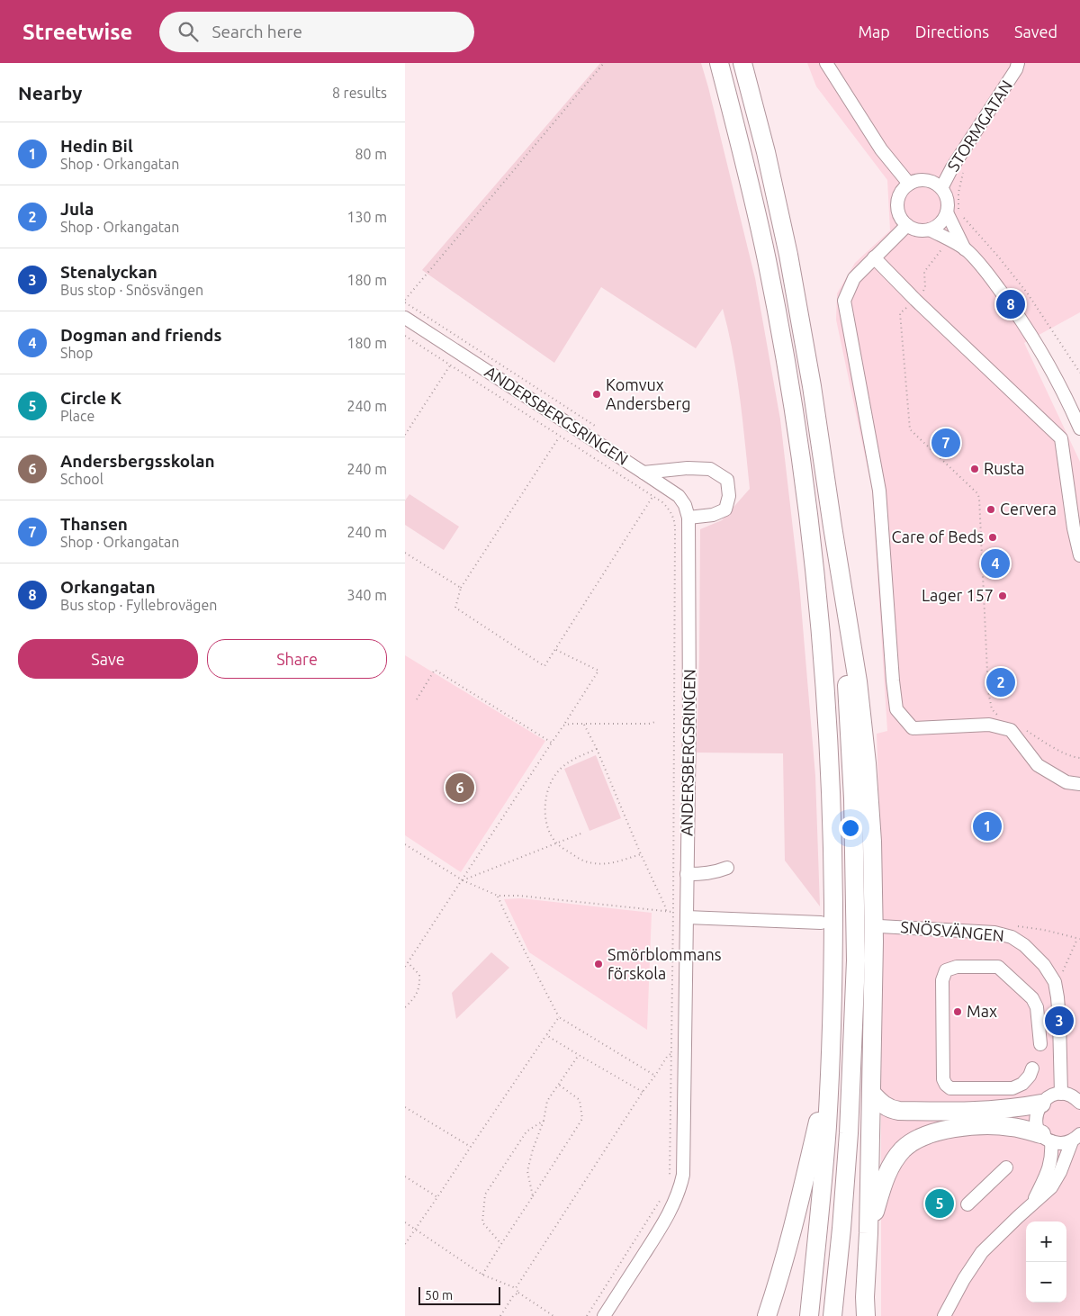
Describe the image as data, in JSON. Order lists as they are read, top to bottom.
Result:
{
  "streets": {
    "street": ["STORMGATAN", "ANDERSBERGSRINGEN", "SNÖSVÄNGEN"]
  },
  "places": [
    "Komvux Andersberg",
    "Rusta",
    "Cervera",
    "Care of Beds",
    "Lager 157",
    "Smörblommans förskola",
    "Max"
  ],
  "scale_bar": "50 m",
  "page": {
    "header": "Streetwise",
    "search": "Search here",
    "nav": ["Map", "Directions", "Saved"],
    "heading": ["Nearby", "8 results"],
    "list": [
      {
        "mark": "1",
        "name": "Hedin Bil",
        "note": "Shop · Orkangatan",
        "value": "80 m"
      },
      {
        "mark": "2",
        "name": "Jula",
        "note": "Shop · Orkangatan",
        "value": "130 m"
      },
      {
        "mark": "3",
        "name": "Stenalyckan",
        "note": "Bus stop · Snösvängen",
        "value": "180 m"
      },
      {
        "mark": "4",
        "name": "Dogman and friends",
        "note": "Shop",
        "value": "180 m"
      },
      {
        "mark": "5",
        "name": "Circle K",
        "note": "Place",
        "value": "240 m"
      },
      {
        "mark": "6",
        "name": "Andersbergsskolan",
        "note": "School",
        "value": "240 m"
      },
      {
        "mark": "7",
        "name": "Thansen",
        "note": "Shop · Orkangatan",
        "value": "240 m"
      },
      {
        "mark": "8",
        "name": "Orkangatan",
        "note": "Bus stop · Fyllebrovägen",
        "value": "340 m"
      }
    ],
    "pins": [
      "8",
      "7",
      "4",
      "2",
      "6",
      "1",
      "3",
      "5"
    ],
    "buttons": ["Save", "Share"],
    "map_buttons": ["+", "−"],
    "scale": "50 m"
  }
}
